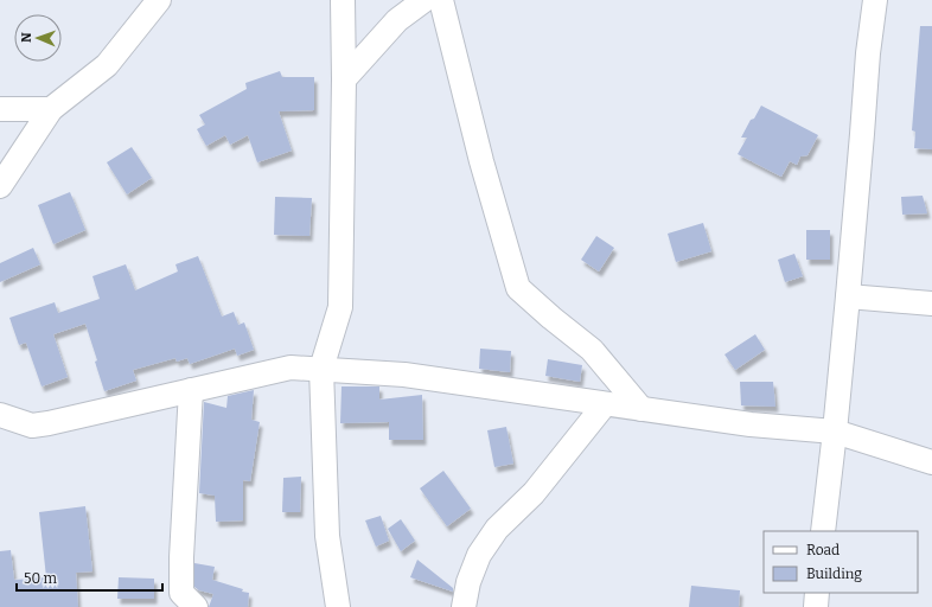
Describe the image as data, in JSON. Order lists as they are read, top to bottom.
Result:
{
  "legend": ["Road", "Building"],
  "scale_bar": "50 m",
  "north": "left"
}
